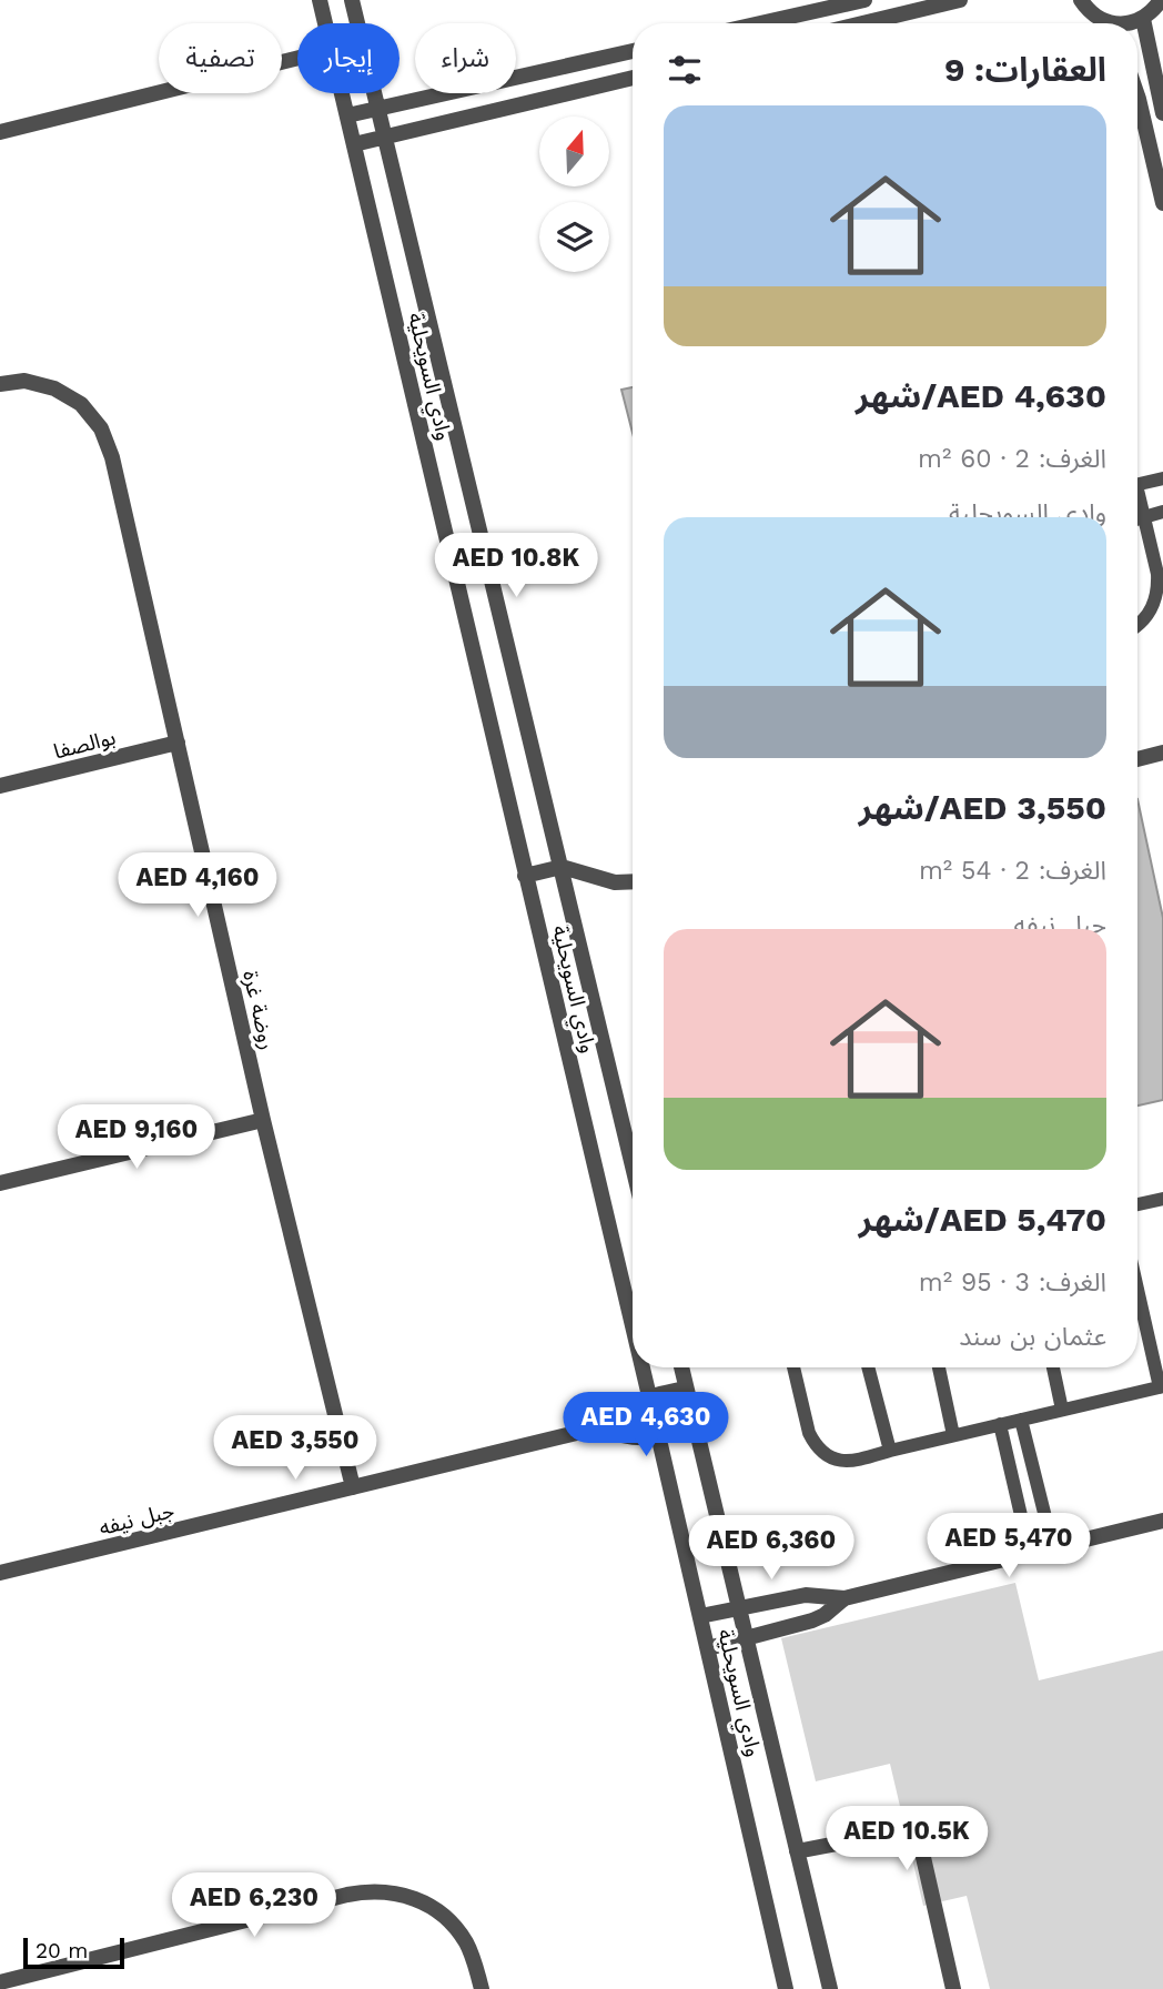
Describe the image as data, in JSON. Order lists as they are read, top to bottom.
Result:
{
  "streets": {
    "street": [
      "وادي السويحلية",
      "بوالصفا",
      "روضة غرة",
      "جبل نيفه"
    ]
  },
  "crossings": [
    ["وادي السويحلية", "جبل نيفه"],
    ["بوالصفا", "روضة غرة"],
    ["روضة غرة", "جبل نيفه"]
  ],
  "scale_bar": "20 m",
  "north": "top",
  "page": {
    "chip": ["شراء", "إيجار", "تصفية"],
    "heading": "العقارات: 9",
    "list": [
      {
        "name": "AED 4,630/شهر",
        "note": "الغرف: 2 · 60 m² · وادي السويحلية"
      },
      {
        "name": "AED 3,550/شهر",
        "note": "الغرف: 2 · 54 m² · جبل نيفه"
      },
      {
        "name": "AED 5,470/شهر",
        "note": "الغرف: 3 · 95 m² · عثمان بن سند"
      }
    ],
    "price": [
      "AED 10.8K",
      "AED 4,160",
      "AED 9,160",
      "AED 4,630",
      "AED 3,550",
      "AED 5,470",
      "AED 6,360",
      "AED 10.5K",
      "AED 6,230"
    ],
    "scale": "20 m"
  }
}
